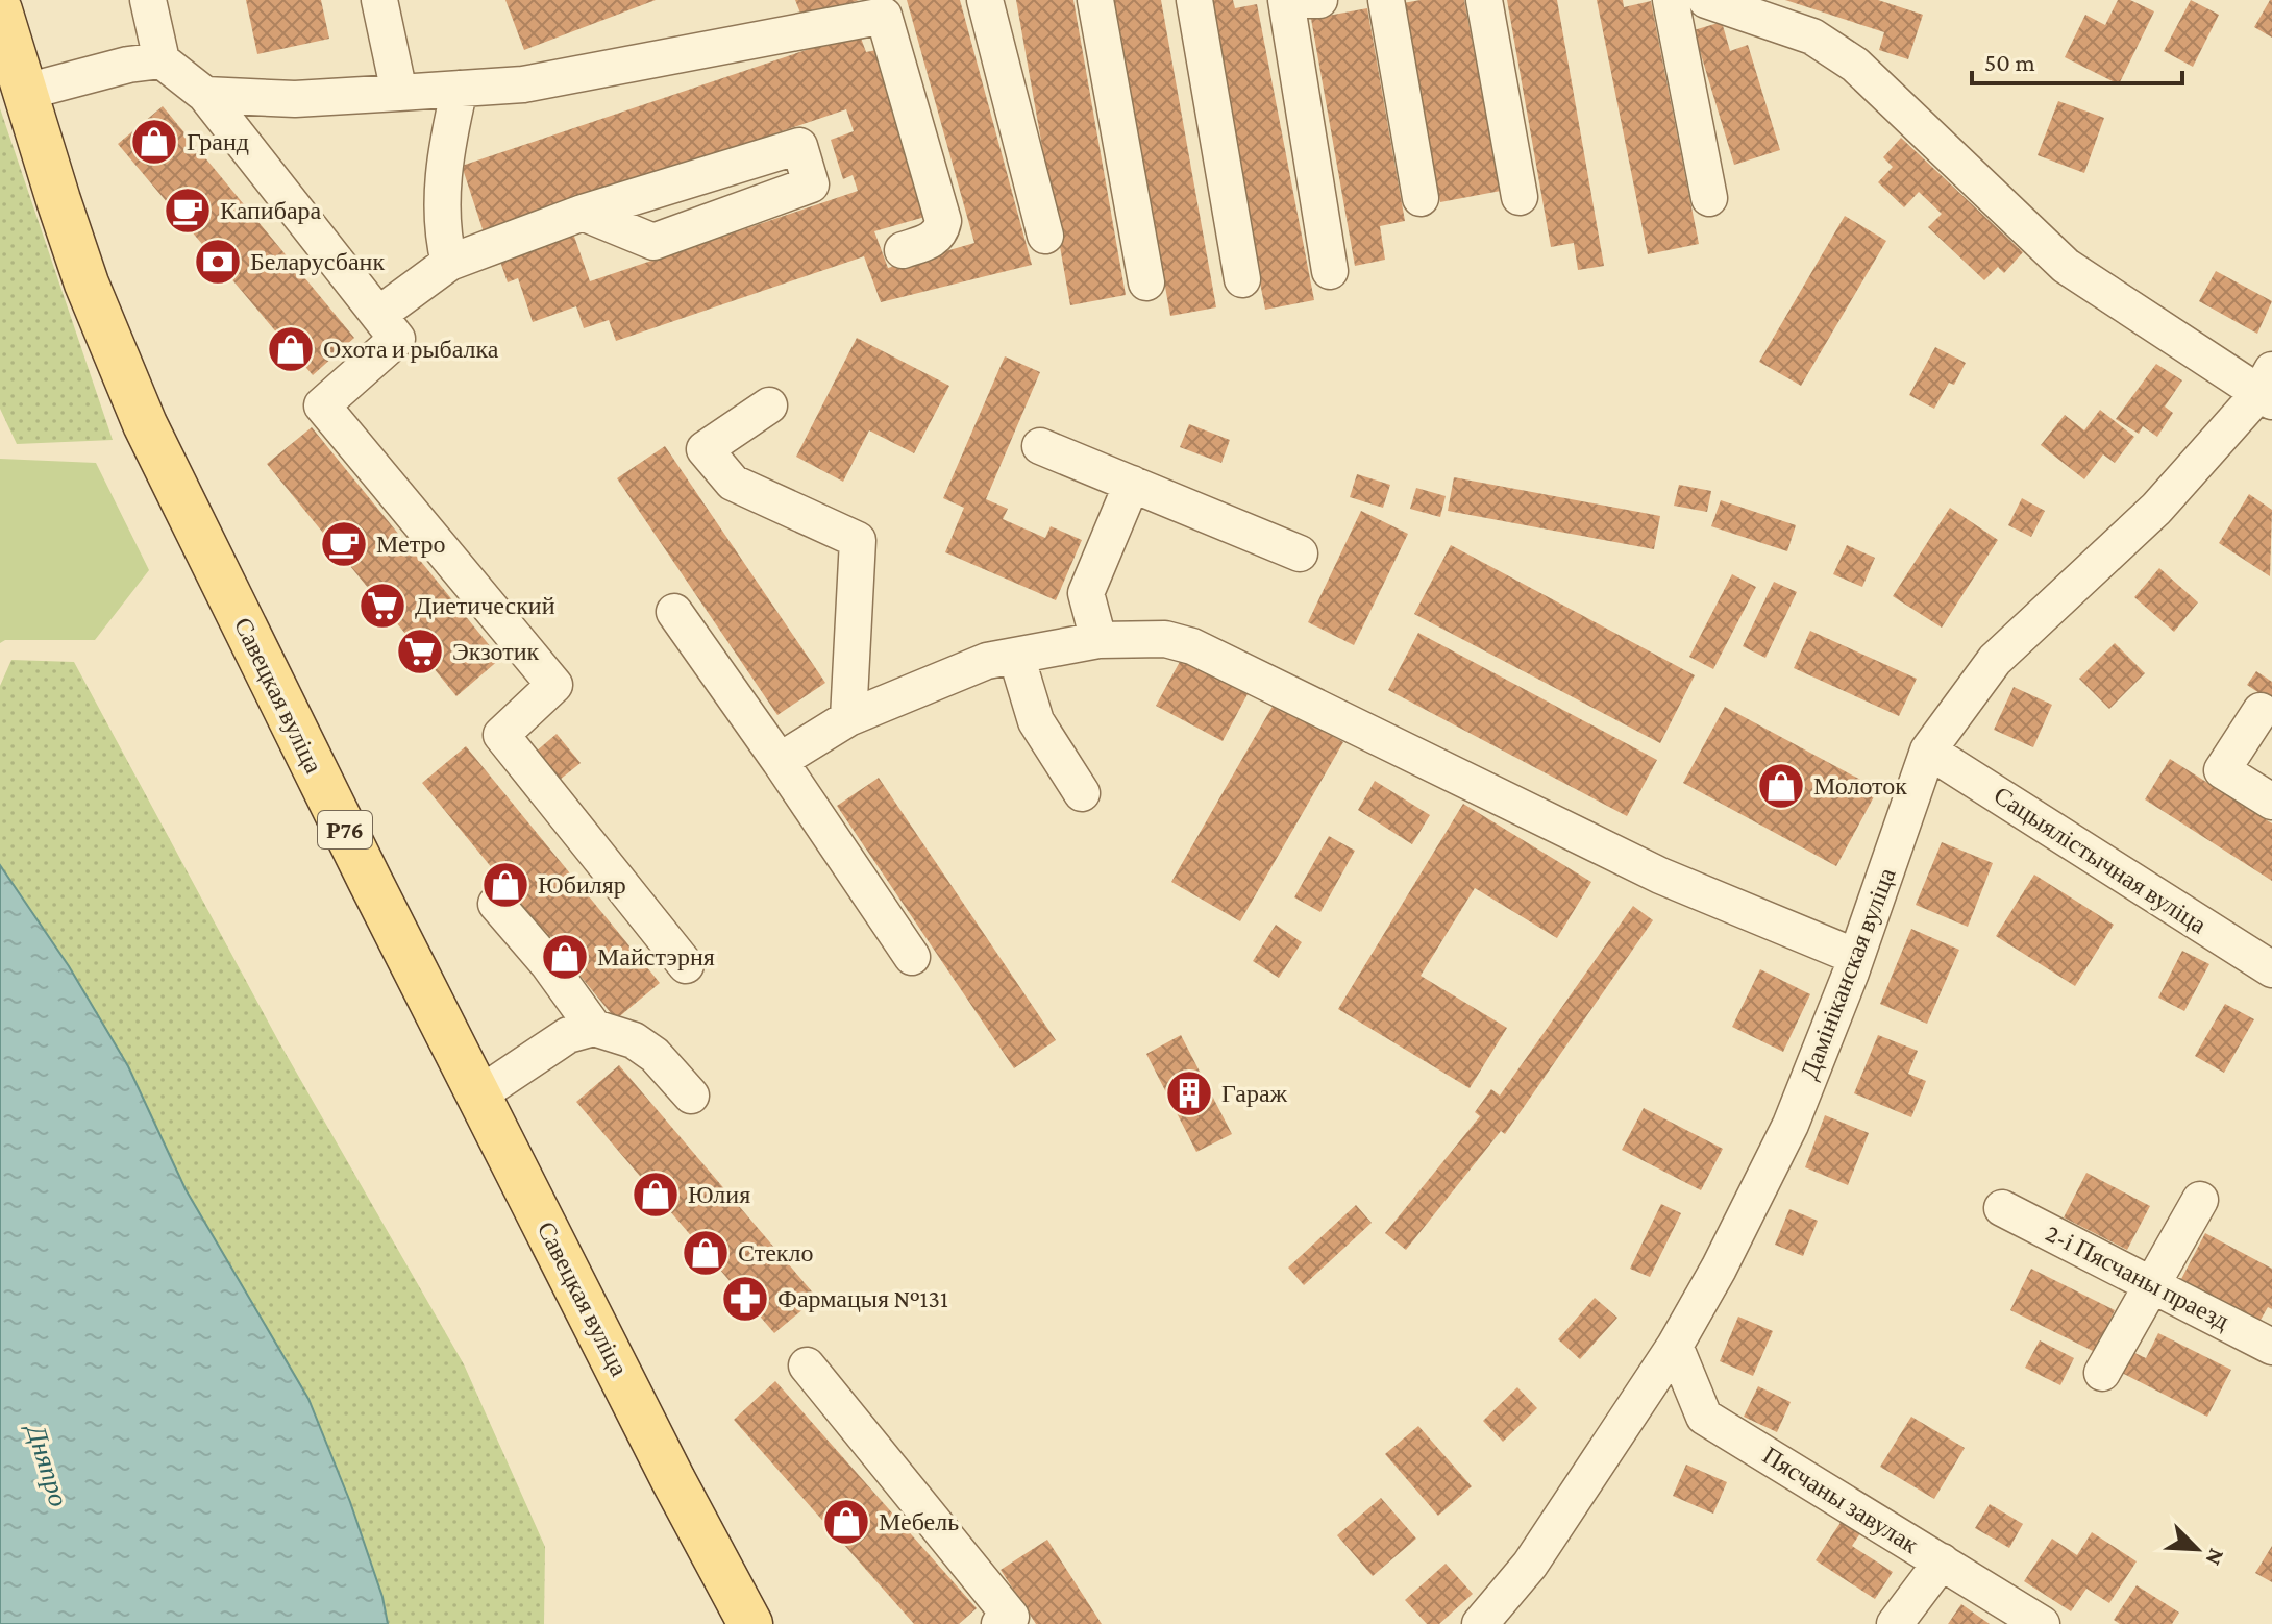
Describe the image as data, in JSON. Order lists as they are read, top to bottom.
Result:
{
  "streets": {
    "main road": ["Савецкая вуліца", "Р76"],
    "street": [
      "Сацыялістычная вуліца",
      "Дамініканская вуліца",
      "2-і Пясчаны праезд",
      "Пясчаны завулак"
    ]
  },
  "crossings": [
    ["Сацыялістычная вуліца", "Дамініканская вуліца"],
    ["Дамініканская вуліца", "Пясчаны завулак"]
  ],
  "water": ["Дняпро"],
  "places": {
    "shop": [
      "Гранд",
      "Охота и рыбалка",
      "Молоток",
      "Юбиляр",
      "Майстэрня",
      "Юлия",
      "Стекло",
      "Мебель"
    ],
    "cafe": ["Капибара", "Метро"],
    "bank": ["Беларусбанк"],
    "supermarket": ["Диетический", "Экзотик"],
    "building": ["Гараж"],
    "pharmacy": ["Фармацыя №131"]
  },
  "scale_bar": "50 m",
  "north": "bottom right"
}
